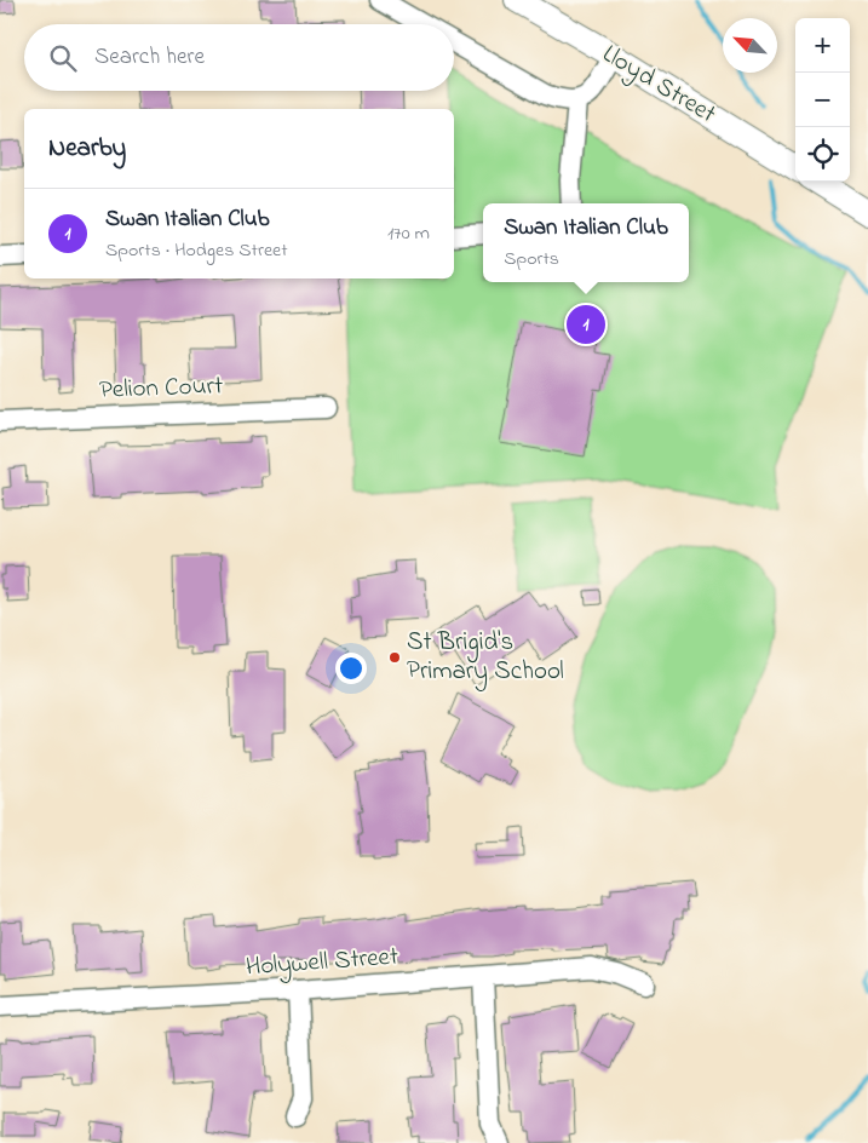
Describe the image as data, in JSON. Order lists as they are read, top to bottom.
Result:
{
  "streets": {
    "main road": ["Lloyd Street"],
    "street": ["Pelion Court", "Holywell Street"]
  },
  "places": ["St Brigid's Primary School"],
  "north": "top left",
  "page": {
    "map_buttons": ["+", "−"],
    "search": "Search here",
    "heading": "Nearby",
    "list": [
      {
        "mark": "1",
        "name": "Swan Italian Club",
        "note": "Sports · Hodges Street",
        "value": "170 m"
      }
    ],
    "popup": ["Swan Italian Club", "Sports"],
    "pins": "1"
  }
}
